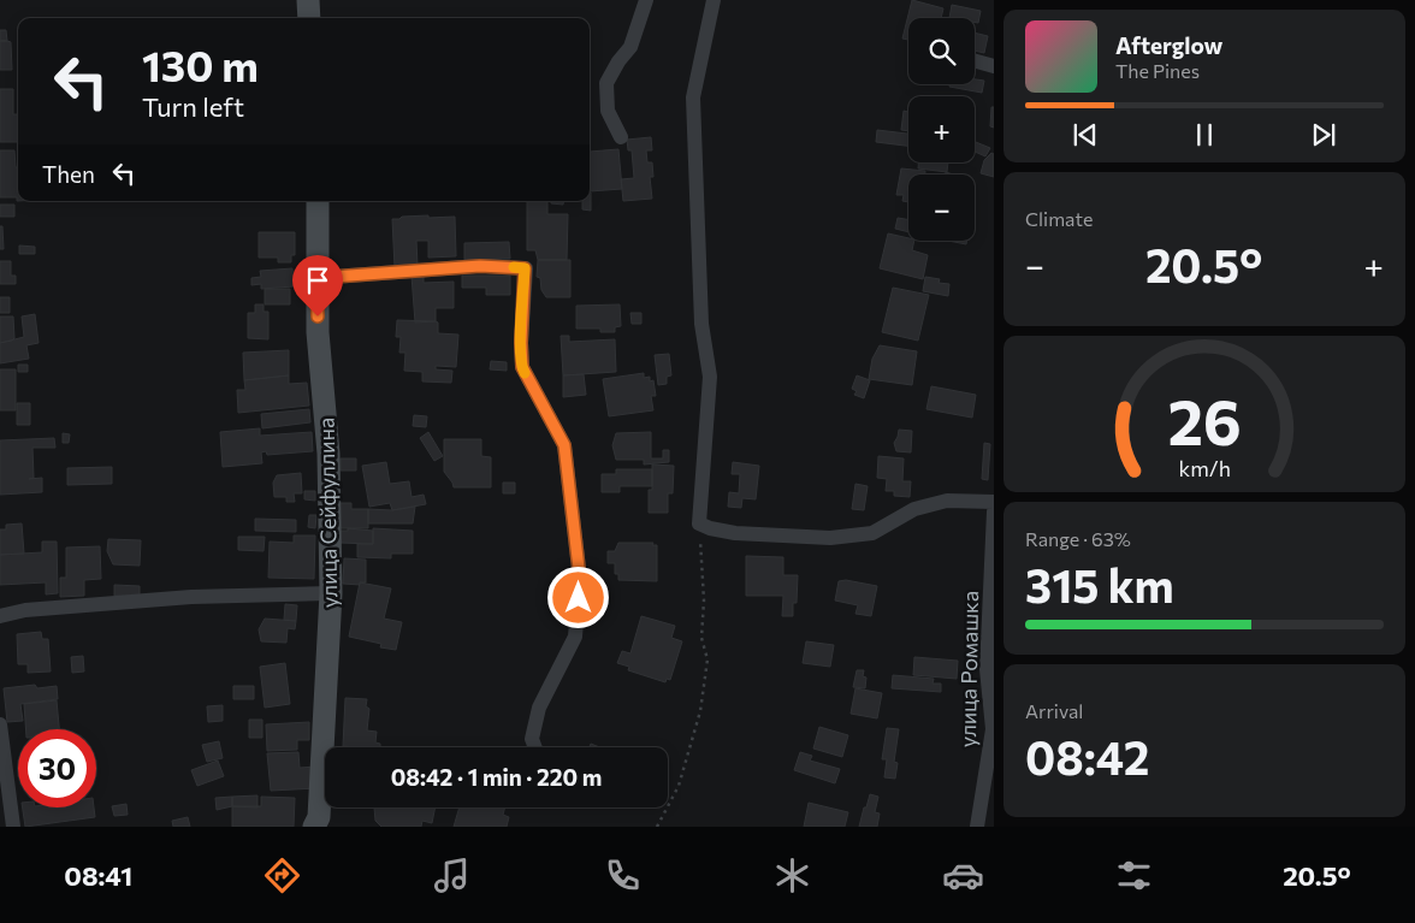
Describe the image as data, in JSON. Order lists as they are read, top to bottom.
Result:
{
  "streets": {
    "street": ["улица Сейфуллина", "улица Ромашка"]
  },
  "page": {
    "map_buttons": ["+", "−"],
    "turn": ["130 m", "Turn left"],
    "song": ["Afterglow", "The Pines"],
    "then": "Then",
    "tile": [
      "Climate",
      ["Range · 63%", "315 km"],
      ["Arrival", "08:42"]
    ],
    "heat": ["−", "20.5°", "+"],
    "limit": "30",
    "trip": "08:42 · 1 min · 220 m",
    "tabs": ["08:41", "20.5°"],
    "gauge": ["26", "km/h"]
  }
}
